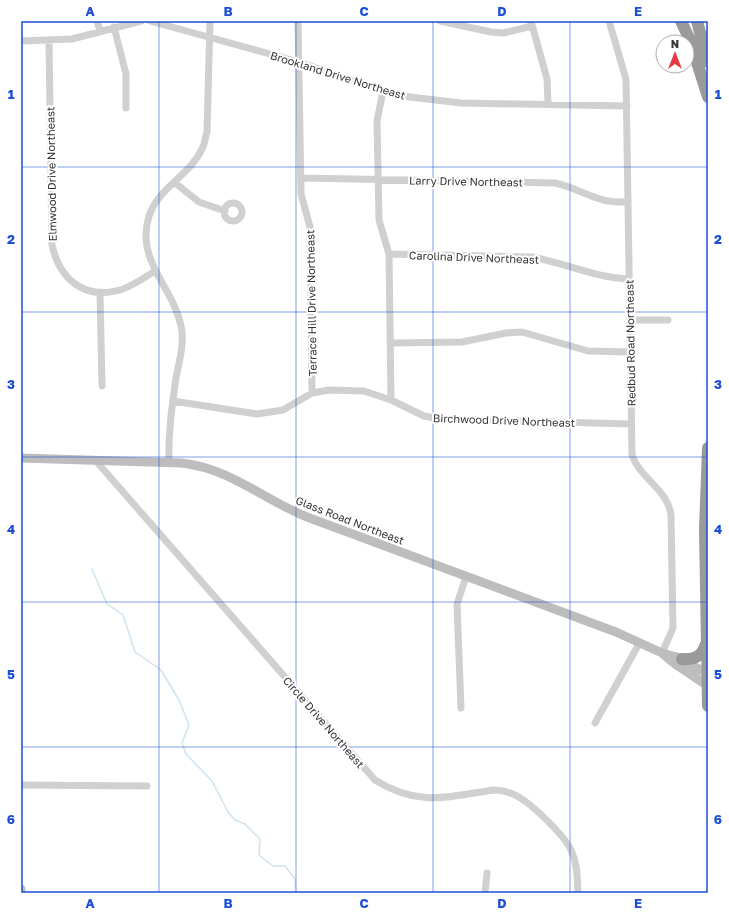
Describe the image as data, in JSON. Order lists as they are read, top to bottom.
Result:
{
  "streets": {
    "street": [
      "Brookland Drive Northeast",
      "Elmwood Drive Northeast",
      "Larry Drive Northeast",
      "Carolina Drive Northeast",
      "Terrace Hill Drive Northeast",
      "Redbud Road Northeast",
      "Birchwood Drive Northeast",
      "Glass Road Northeast",
      "Circle Drive Northeast"
    ]
  },
  "crossings": [
    ["Brookland Drive Northeast", "Terrace Hill Drive Northeast"],
    ["Brookland Drive Northeast", "Redbud Road Northeast"],
    ["Larry Drive Northeast", "Terrace Hill Drive Northeast"],
    ["Larry Drive Northeast", "Redbud Road Northeast"],
    ["Carolina Drive Northeast", "Redbud Road Northeast"],
    ["Terrace Hill Drive Northeast", "Birchwood Drive Northeast"],
    ["Redbud Road Northeast", "Birchwood Drive Northeast"],
    ["Redbud Road Northeast", "Glass Road Northeast"],
    ["Glass Road Northeast", "Circle Drive Northeast"]
  ],
  "north": "top",
  "grid": {
    "columns": [
      "A",
      "B",
      "C",
      "D",
      "E"
    ],
    "rows": [
      "1",
      "2",
      "3",
      "4",
      "5",
      "6"
    ]
  }
}
